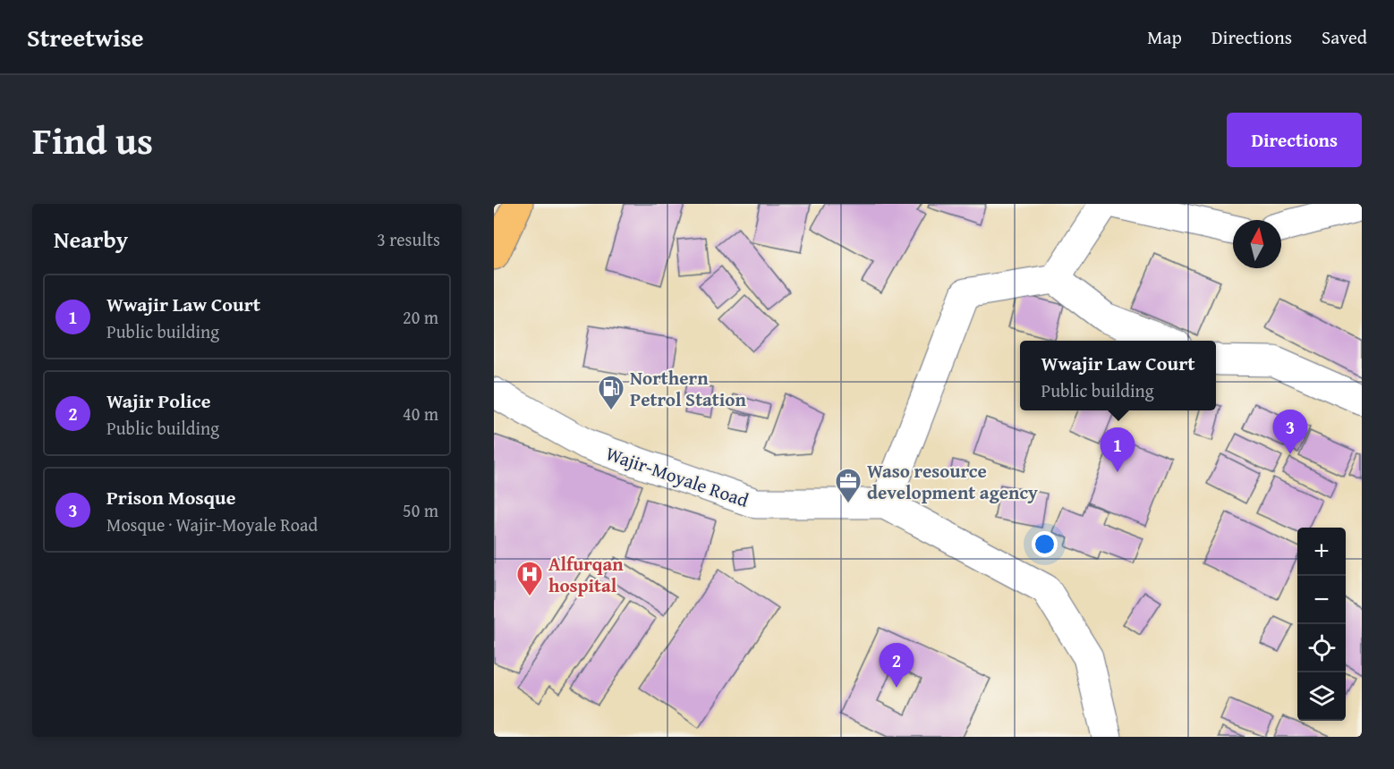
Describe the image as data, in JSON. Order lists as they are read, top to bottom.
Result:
{
  "streets": {
    "street": ["Wajir-Moyale Road"]
  },
  "places": {
    "fuel station": ["Northern Petrol Station"],
    "office": ["Waso resource development agency"],
    "hospital": ["Alfurqan hospital"]
  },
  "north": "top",
  "page": {
    "header": "Streetwise",
    "nav": ["Map", "Directions", "Saved"],
    "title": "Find us",
    "buttons": "Directions",
    "heading": ["Nearby", "3 results"],
    "list": [
      {
        "mark": "1",
        "name": "Wwajir Law Court",
        "note": "Public building",
        "value": "20 m"
      },
      {
        "mark": "2",
        "name": "Wajir Police",
        "note": "Public building",
        "value": "40 m"
      },
      {
        "mark": "3",
        "name": "Prison Mosque",
        "note": "Mosque · Wajir-Moyale Road",
        "value": "50 m"
      }
    ],
    "popup": ["Wwajir Law Court", "Public building"],
    "pins": ["3", "1", "2"],
    "map_buttons": ["+", "−"]
  }
}
